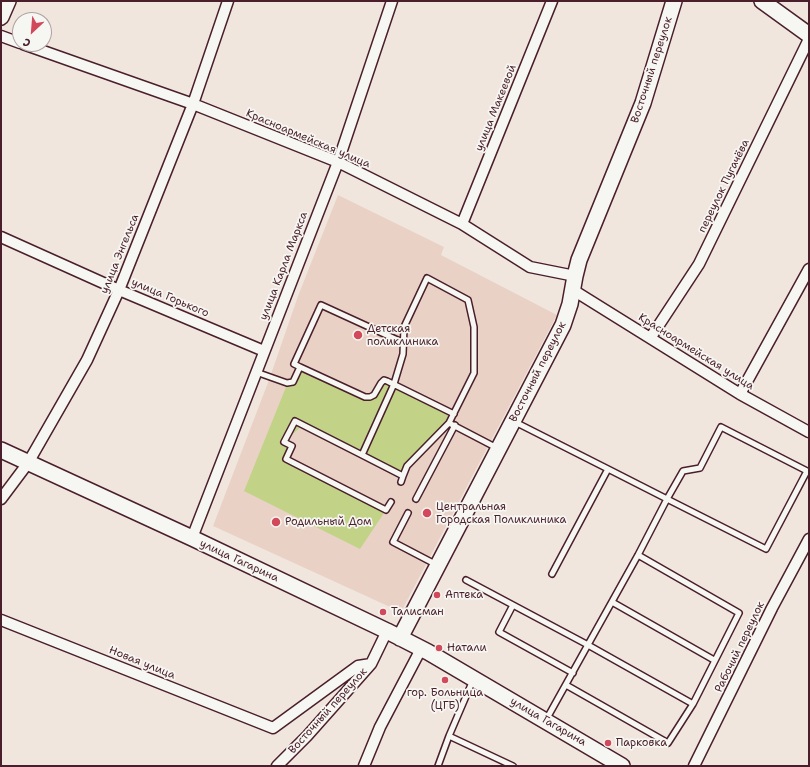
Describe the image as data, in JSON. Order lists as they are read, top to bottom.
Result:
{
  "streets": {
    "street": [
      "Восточный переулок",
      "улица Макеевой",
      "Красноармейская улица",
      "переулок Пугачёва",
      "улица Энгельса",
      "улица Карла Маркса",
      "улица Горького",
      "улица Гагарина",
      "Рабочий переулок",
      "Новая улица"
    ]
  },
  "crossings": [
    ["Восточный переулок", "Красноармейская улица"],
    ["Восточный переулок", "улица Гагарина"],
    ["Восточный переулок", "Новая улица"],
    ["улица Макеевой", "Красноармейская улица"],
    ["Красноармейская улица", "переулок Пугачёва"],
    ["Красноармейская улица", "улица Энгельса"],
    ["Красноармейская улица", "улица Карла Маркса"],
    ["улица Энгельса", "улица Горького"],
    ["улица Энгельса", "улица Гагарина"],
    ["улица Карла Маркса", "улица Горького"],
    ["улица Карла Маркса", "улица Гагарина"]
  ],
  "places": [
    "Детская поликлиника",
    "Центральная Городская Поликлиника",
    "Родильный Дом",
    "Аптека",
    "Талисман",
    "Натали",
    "гор. Больница (ЦГБ)",
    "Парковка"
  ],
  "north": "bottom left"
}
